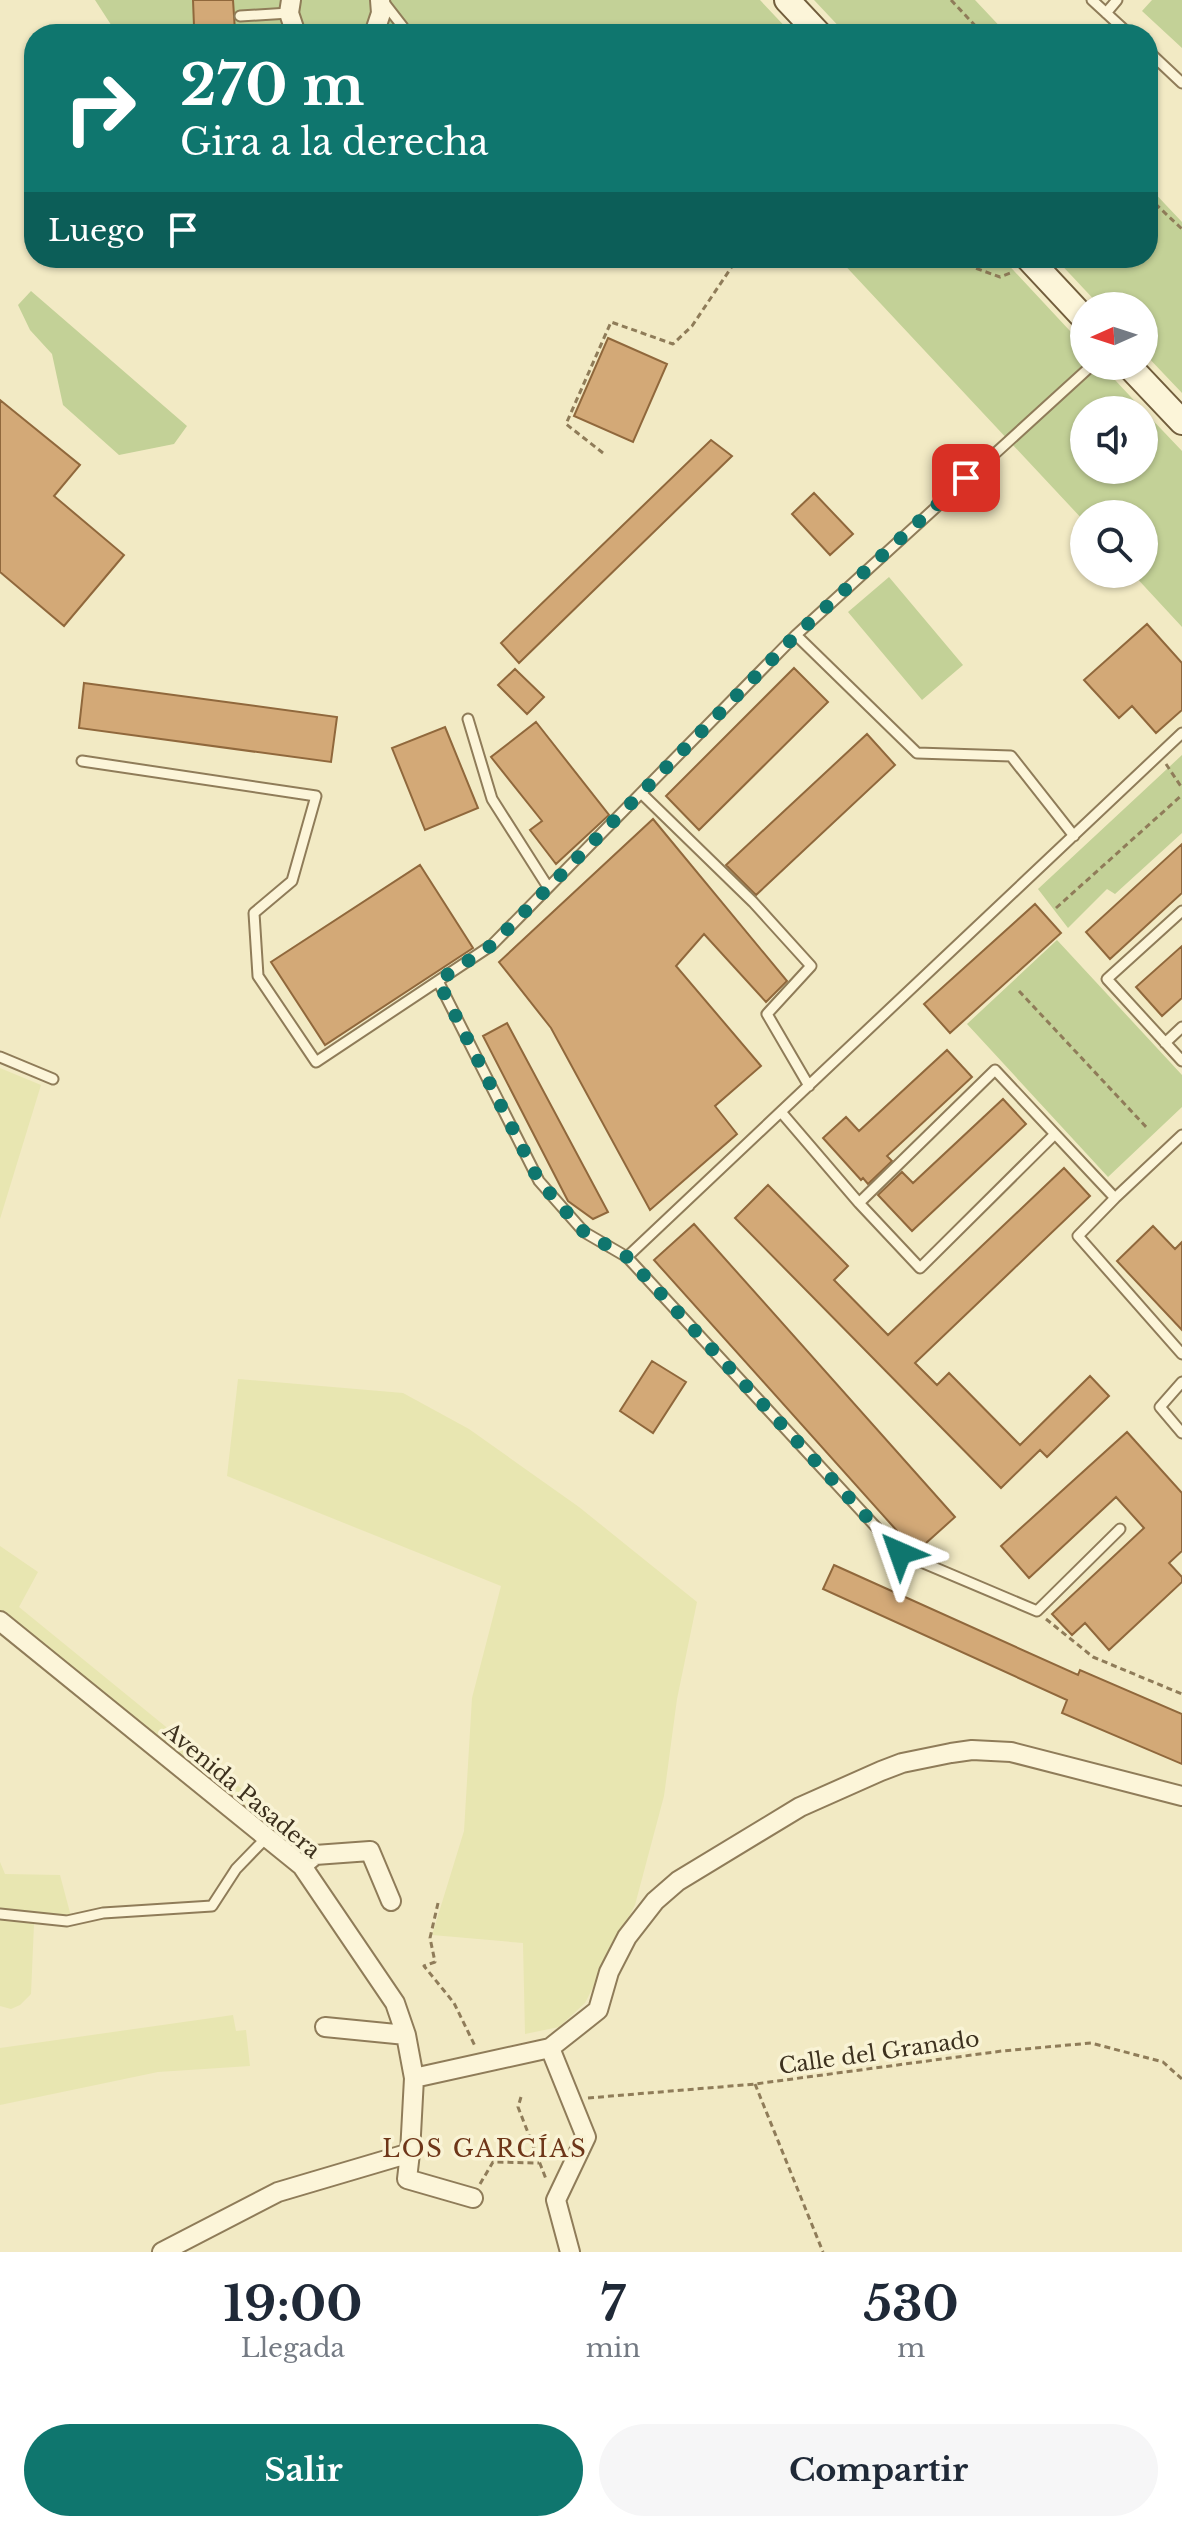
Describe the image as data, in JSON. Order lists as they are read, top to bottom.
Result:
{
  "streets": {
    "street": ["Avenida Pasadera"],
    "path": ["Calle del Granado"]
  },
  "districts": ["LOS GARCÍAS"],
  "north": "left",
  "page": {
    "turn": ["270 m", "Gira a la derecha"],
    "then": "Luego",
    "eta": [
      "19:00",
      "Llegada",
      "7",
      "min",
      "530",
      "m"
    ],
    "buttons": ["Salir", "Compartir"]
  }
}
